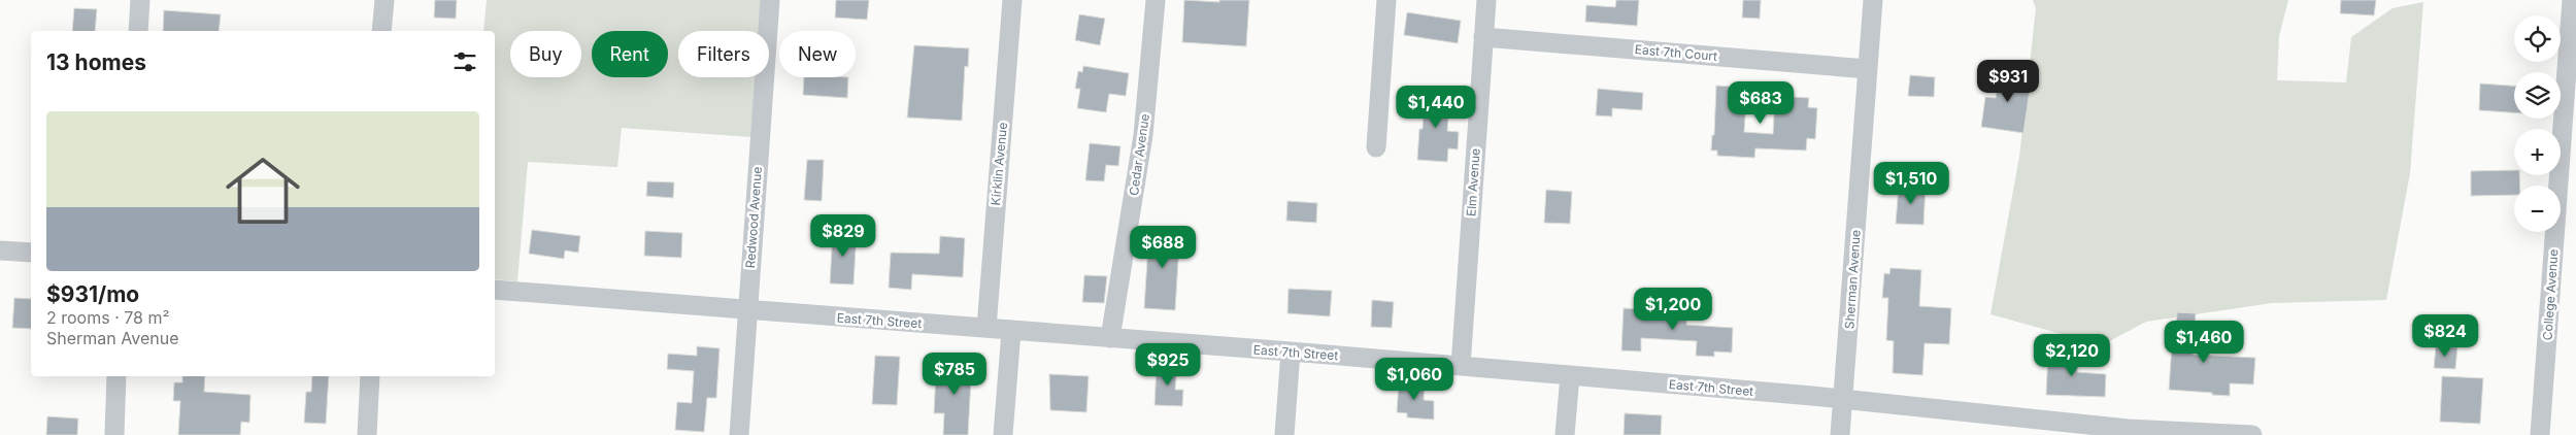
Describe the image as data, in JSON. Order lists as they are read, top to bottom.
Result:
{
  "streets": {
    "street": [
      "East 7th Court",
      "Cedar Avenue",
      "Kirklin Avenue",
      "Elm Avenue",
      "Redwood Avenue",
      "Sherman Avenue",
      "College Avenue",
      "East 7th Street"
    ]
  },
  "crossings": [
    ["East 7th Court", "Elm Avenue"],
    ["East 7th Court", "Sherman Avenue"],
    ["Cedar Avenue", "East 7th Street"],
    ["Kirklin Avenue", "East 7th Street"],
    ["Elm Avenue", "East 7th Street"],
    ["Redwood Avenue", "East 7th Street"],
    ["Sherman Avenue", "East 7th Street"]
  ],
  "page": {
    "map_buttons": ["+", "−"],
    "chip": [
      "Buy",
      "Rent",
      "Filters",
      "New"
    ],
    "heading": "13 homes",
    "price": [
      "$931",
      "$683",
      "$1,440",
      "$1,510",
      "$829",
      "$688",
      "$1,200",
      "$824",
      "$1,460",
      "$2,120",
      "$925",
      "$785",
      "$1,060"
    ],
    "list": [
      {
        "name": "$931/mo",
        "note": "2 rooms · 78 m² · Sherman Avenue"
      }
    ]
  }
}
